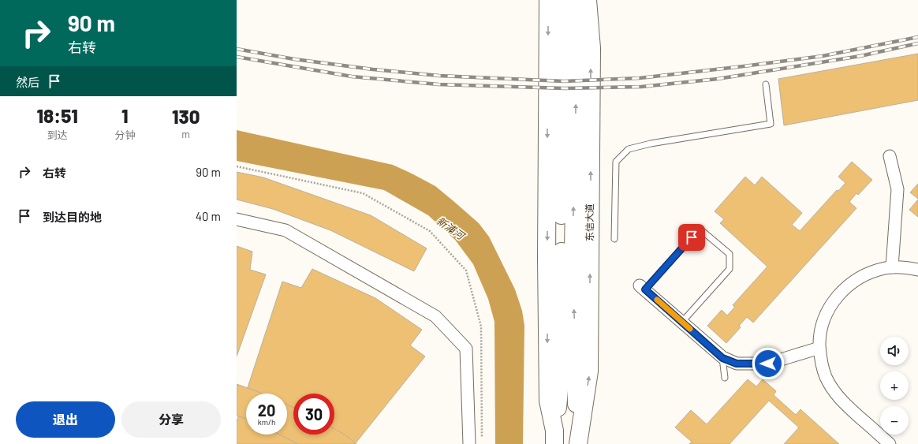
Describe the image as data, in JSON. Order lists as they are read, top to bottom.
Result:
{
  "streets": {
    "main road": ["东信大道"]
  },
  "water": ["新浦河"],
  "page": {
    "turn": ["90 m", "右转"],
    "then": "然后",
    "eta": [
      "18:51",
      "到达",
      "1",
      "分钟",
      "130",
      "m"
    ],
    "list": [
      {
        "name": "右转",
        "value": "90 m"
      },
      {
        "name": "到达目的地",
        "value": "40 m"
      }
    ],
    "map_buttons": ["+", "−"],
    "speed": "20 km/h",
    "limit": "30",
    "buttons": ["退出", "分享"]
  }
}
